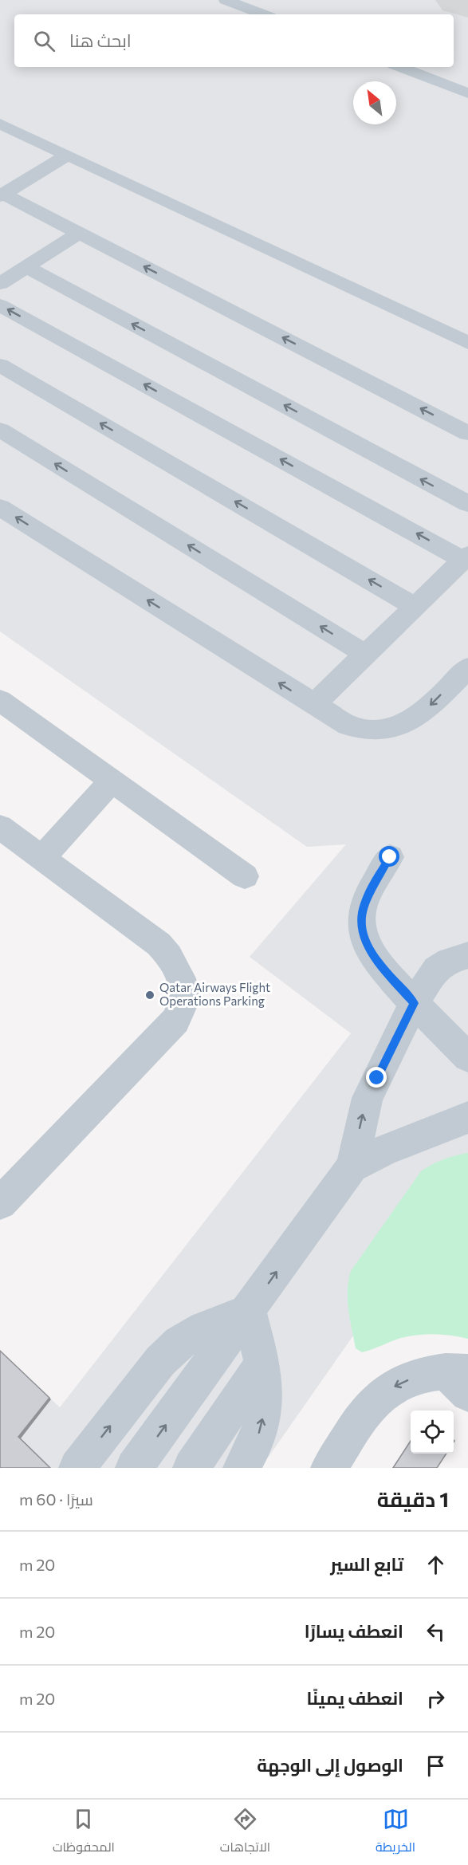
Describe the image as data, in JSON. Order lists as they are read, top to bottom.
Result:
{
  "places": ["Qatar Airways Flight Operations Parking"],
  "north": "top left",
  "page": {
    "search": "ابحث هنا",
    "heading": ["1 دقيقة", "سيرًا · 60 m"],
    "list": [
      ["تابع السير", "20 m"],
      ["انعطف يسارًا", "20 m"],
      ["انعطف يمينًا", "20 m"],
      "الوصول إلى الوجهة"
    ],
    "nav": ["الخريطة", "الاتجاهات", "المحفوظات"]
  }
}
